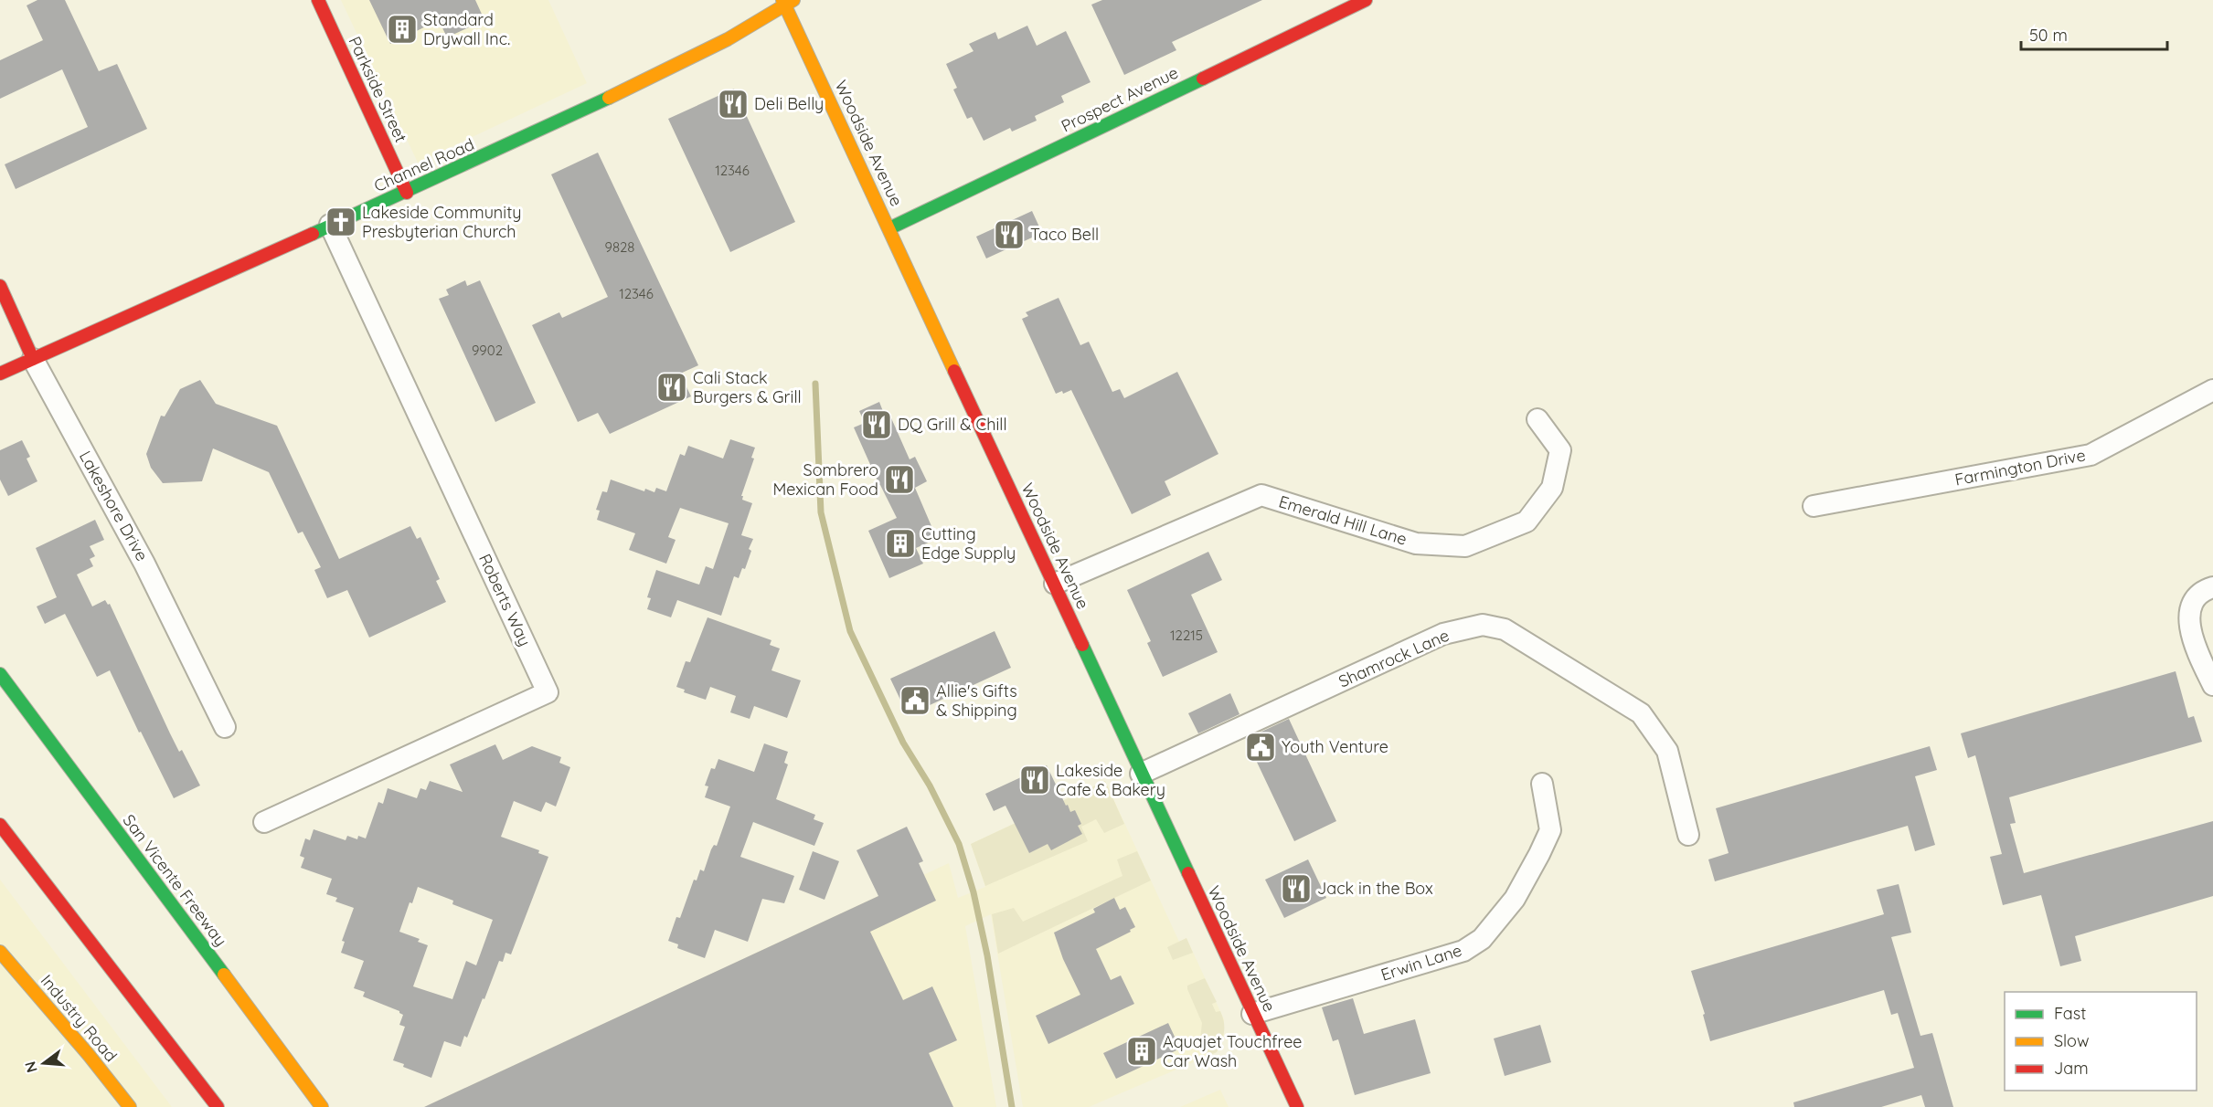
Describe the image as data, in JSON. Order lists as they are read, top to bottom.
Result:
{
  "streets": {
    "main road": [
      "Parkside Street",
      "Prospect Avenue",
      "Woodside Avenue",
      "Channel Road",
      "Lakeshore Drive",
      "San Vicente Freeway",
      "Industry Road"
    ],
    "street": [
      "Farmington Drive",
      "Emerald Hill Lane",
      "Roberts Way",
      "Shamrock Lane",
      "Erwin Lane"
    ]
  },
  "crossings": [
    ["Parkside Street", "Channel Road"],
    ["Prospect Avenue", "Woodside Avenue"],
    ["Woodside Avenue", "Channel Road"],
    ["Woodside Avenue", "Emerald Hill Lane"],
    ["Woodside Avenue", "Shamrock Lane"],
    ["Woodside Avenue", "Erwin Lane"],
    ["Channel Road", "Lakeshore Drive"],
    ["Channel Road", "Roberts Way"]
  ],
  "places": {
    "building": ["Standard Drywall Inc.", "Cutting Edge Supply", "Aquajet Touchfree Car Wash"],
    "restaurant": [
      "Deli Belly",
      "Taco Bell",
      "Cali Stack Burgers & Grill",
      "DQ Grill & Chill",
      "Sombrero Mexican Food",
      "Lakeside Cafe & Bakery",
      "Jack in the Box"
    ],
    "church": ["Lakeside Community Presbyterian Church"],
    "public building": ["Allie's Gifts & Shipping", "Youth Venture"]
  },
  "house_numbers": [
    "12346",
    "9828",
    "12346",
    "9902",
    "12215"
  ],
  "legend": ["Fast", "Slow", "Jam"],
  "scale_bar": "50 m",
  "north": "left"
}
